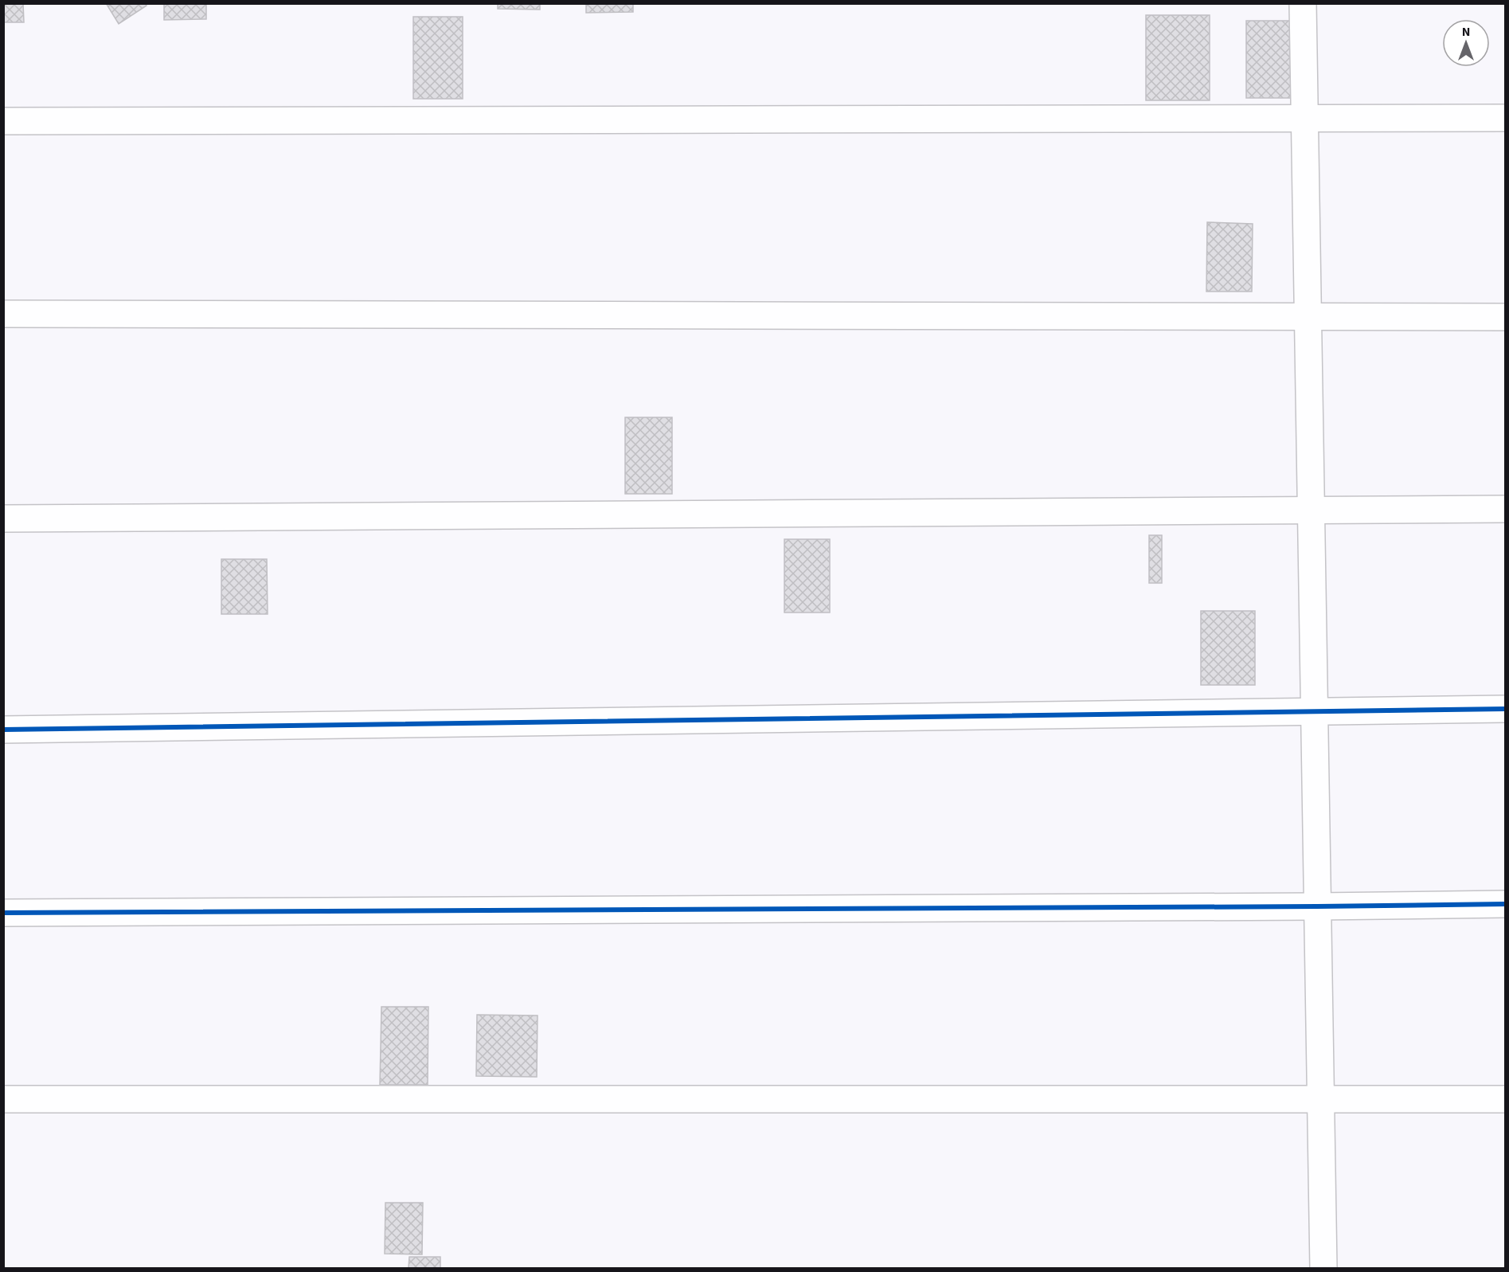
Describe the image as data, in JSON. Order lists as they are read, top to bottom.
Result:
{
  "north": "top"
}
